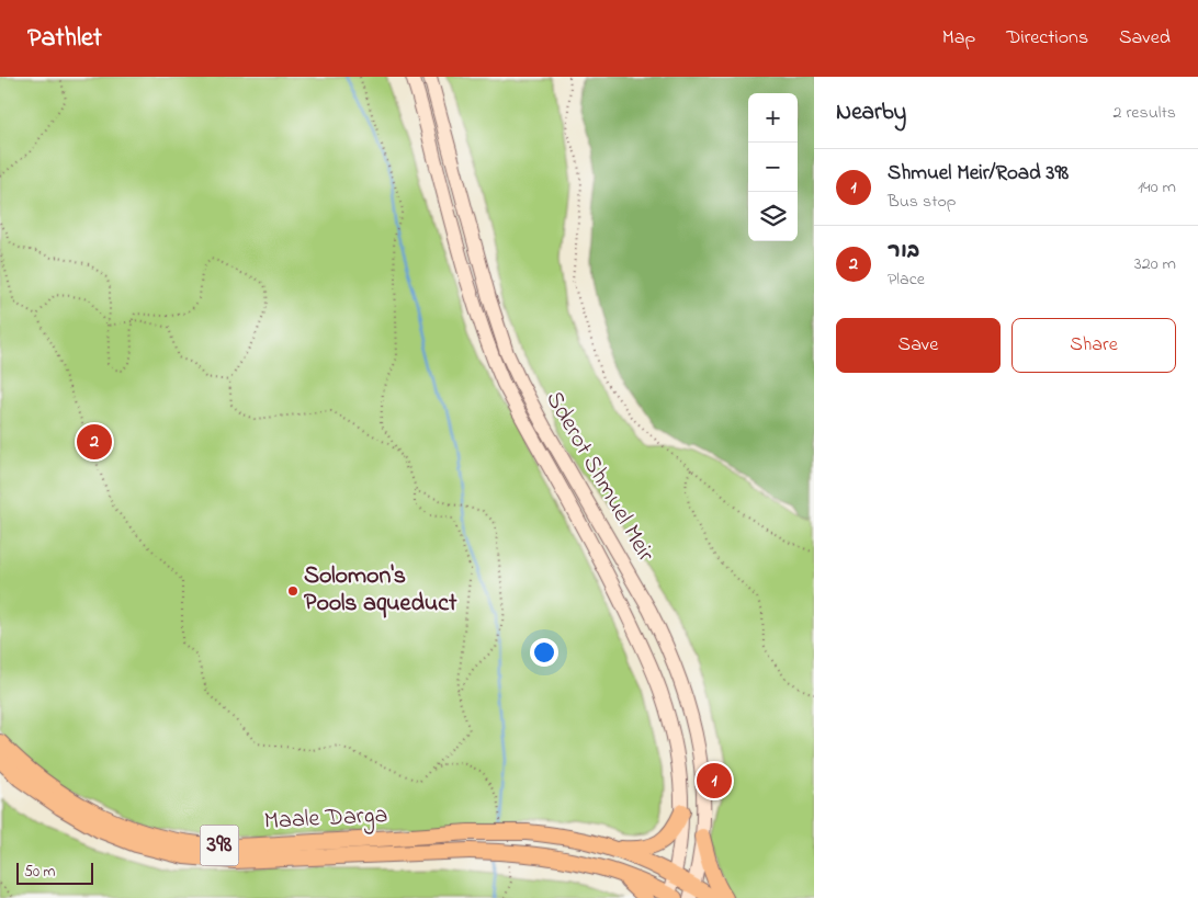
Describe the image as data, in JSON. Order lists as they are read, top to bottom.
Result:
{
  "streets": {
    "main road": ["Sderot Shmuel Meir", "Maale Darga", "398"]
  },
  "crossings": [
    ["Sderot Shmuel Meir", "Maale Darga"],
    ["Sderot Shmuel Meir", "398"],
    ["Maale Darga", "398"]
  ],
  "places": ["Solomon's Pools aqueduct"],
  "scale_bar": "50 m",
  "page": {
    "header": "Pathlet",
    "nav": ["Map", "Directions", "Saved"],
    "heading": ["Nearby", "2 results"],
    "map_buttons": ["+", "−"],
    "list": [
      {
        "mark": "1",
        "name": "Shmuel Meir/Road 398",
        "note": "Bus stop",
        "value": "140 m"
      },
      {
        "mark": "2",
        "name": "בור",
        "note": "Place",
        "value": "320 m"
      }
    ],
    "buttons": ["Save", "Share"],
    "pins": ["2", "1"],
    "scale": "50 m"
  }
}
